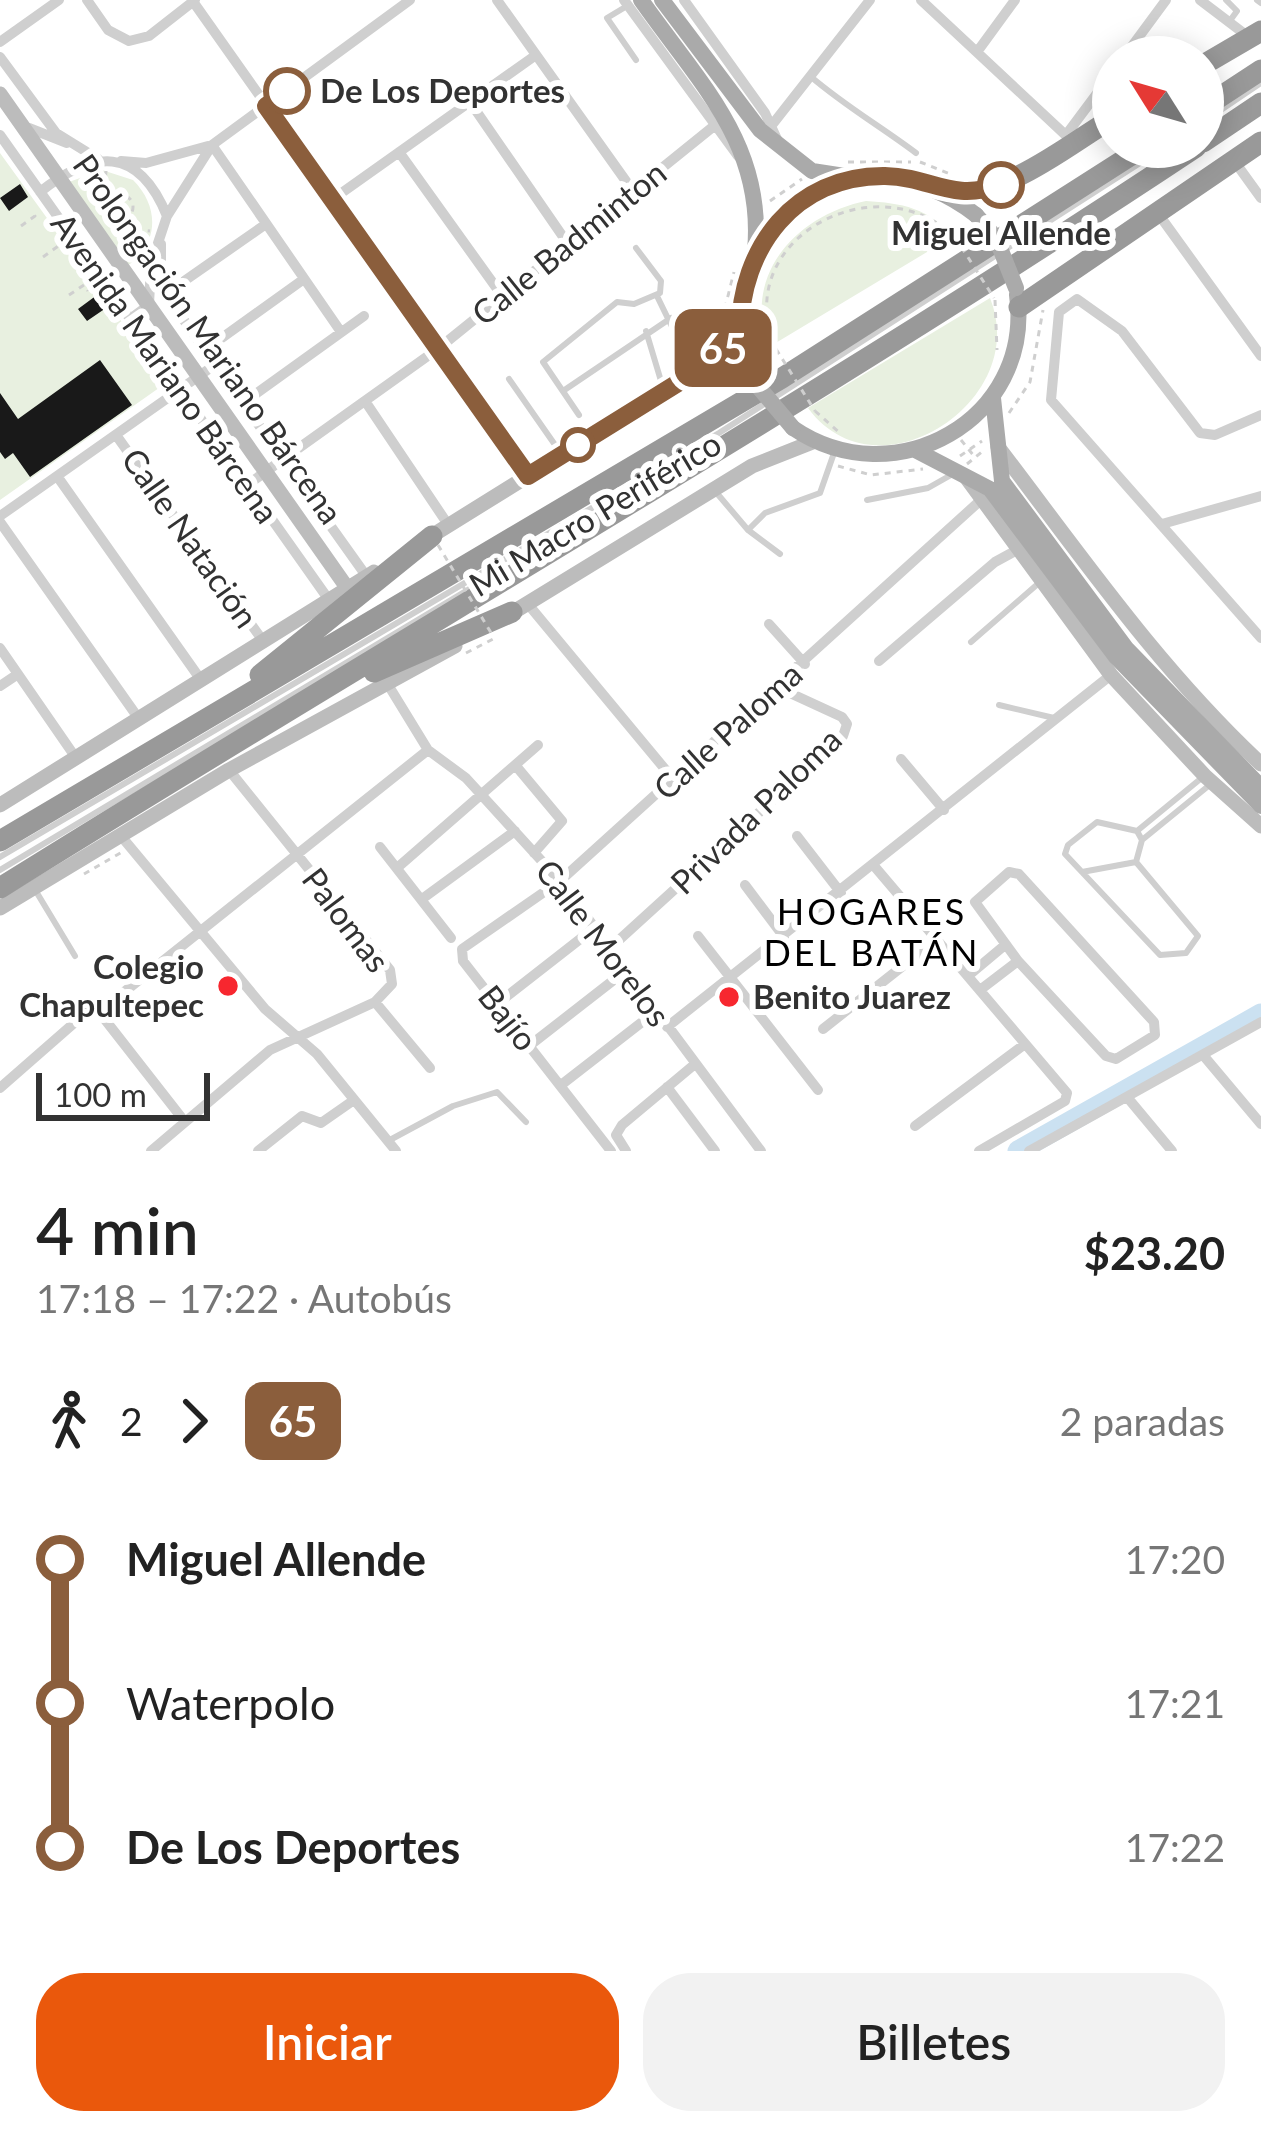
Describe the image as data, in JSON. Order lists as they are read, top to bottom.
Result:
{
  "streets": {
    "street": [
      "Calle Badminton",
      "Prolongación Mariano Bárcena",
      "Avenida Mariano Bárcena",
      "Calle Natación",
      "Calle Paloma",
      "Privada Paloma",
      "Palomas",
      "Calle Morelos",
      "Bajío"
    ],
    "lane": ["Mi Macro Periférico"]
  },
  "crossings": [
    ["Calle Badminton", "Prolongación Mariano Bárcena"],
    ["Calle Badminton", "Avenida Mariano Bárcena"],
    ["Calle Paloma", "Privada Paloma"],
    ["Calle Paloma", "Calle Morelos"],
    ["Calle Paloma", "Bajío"],
    ["Privada Paloma", "Calle Morelos"]
  ],
  "districts": ["HOGARES DEL BATÁN"],
  "places": [
    "De Los Deportes",
    "Miguel Allende",
    "Colegio Chapultepec",
    "Benito Juarez"
  ],
  "lines": ["bus line 65"],
  "scale_bar": "100 m",
  "north": "top left",
  "page": {
    "on_map": "65",
    "scale": "100 m",
    "heading": ["4 min", "17:18 – 17:22 · Autobús", "$23.20"],
    "legs": ["2", "65", "2 paradas"],
    "list": [
      {
        "name": "Miguel Allende",
        "value": "17:20"
      },
      {
        "name": "Waterpolo",
        "value": "17:21"
      },
      {
        "name": "De Los Deportes",
        "value": "17:22"
      }
    ],
    "buttons": ["Iniciar", "Billetes"]
  }
}
